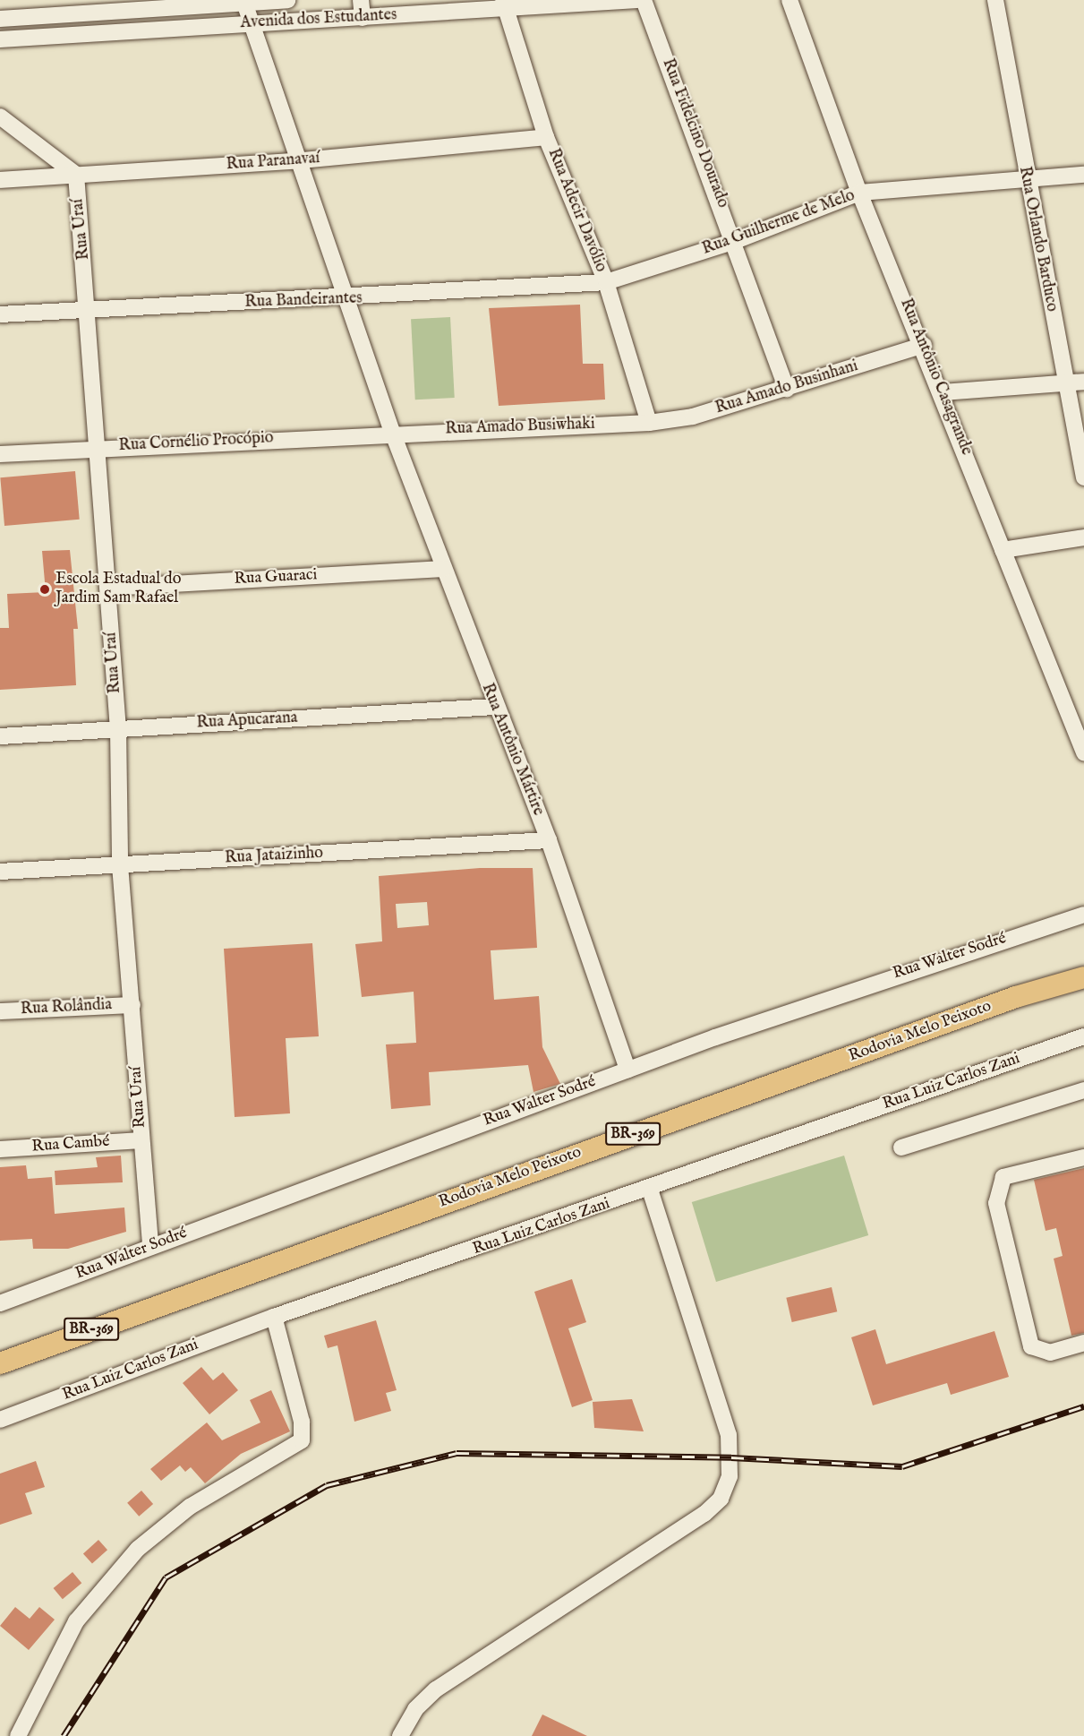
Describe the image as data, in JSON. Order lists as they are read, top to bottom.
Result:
{
  "streets": {
    "main road": ["Rodovia Melo Peixoto", "BR-369"],
    "street": [
      "Avenida dos Estudantes",
      "Rua Fidelcino Dourado",
      "Rua Paranavaí",
      "Rua Adecir Davólio",
      "Rua Guilherme de Melo",
      "Rua Uraí",
      "Rua Orlando Barduco",
      "Rua Bandeirantes",
      "Rua Antônio Casagrande",
      "Rua Amado Businhani",
      "Rua Amado Busiwhaki",
      "Rua Cornélio Procópio",
      "Rua Guaraci",
      "Rua Apucarana",
      "Rua Antônio Mártire",
      "Rua Jataizinho",
      "Rua Walter Sodré",
      "Rua Rolândia",
      "Rua Luiz Carlos Zani",
      "Rua Cambé"
    ]
  },
  "crossings": [
    ["Avenida dos Estudantes", "Rua Adecir Davólio"],
    ["Avenida dos Estudantes", "Rua Antônio Mártire"],
    ["Rua Fidelcino Dourado", "Rua Guilherme de Melo"],
    ["Rua Fidelcino Dourado", "Rua Amado Businhani"],
    ["Rua Paranavaí", "Rua Adecir Davólio"],
    ["Rua Paranavaí", "Rua Uraí"],
    ["Rua Paranavaí", "Rua Antônio Mártire"],
    ["Rua Adecir Davólio", "Rua Guilherme de Melo"],
    ["Rua Adecir Davólio", "Rua Bandeirantes"],
    ["Rua Adecir Davólio", "Rua Amado Businhani"],
    ["Rua Adecir Davólio", "Rua Amado Busiwhaki"],
    ["Rua Guilherme de Melo", "Rua Orlando Barduco"],
    ["Rua Guilherme de Melo", "Rua Bandeirantes"],
    ["Rua Guilherme de Melo", "Rua Antônio Casagrande"],
    ["Rua Uraí", "Rua Bandeirantes"],
    ["Rua Uraí", "Rua Cornélio Procópio"],
    ["Rua Uraí", "Rua Guaraci"],
    ["Rua Uraí", "Rua Apucarana"],
    ["Rua Uraí", "Rua Jataizinho"],
    ["Rua Uraí", "Rua Walter Sodré"],
    ["Rua Uraí", "Rua Rolândia"],
    ["Rua Uraí", "Rua Cambé"],
    ["Rua Bandeirantes", "Rua Antônio Mártire"],
    ["Rua Antônio Casagrande", "Rua Amado Businhani"],
    ["Rua Amado Businhani", "Rua Amado Busiwhaki"],
    ["Rua Amado Busiwhaki", "Rua Cornélio Procópio"],
    ["Rua Amado Busiwhaki", "Rua Antônio Mártire"],
    ["Rua Cornélio Procópio", "Rua Antônio Mártire"],
    ["Rua Guaraci", "Rua Antônio Mártire"],
    ["Rua Apucarana", "Rua Antônio Mártire"],
    ["Rua Antônio Mártire", "Rua Jataizinho"],
    ["Rua Antônio Mártire", "Rua Walter Sodré"]
  ],
  "places": ["Escola Estadual do Jardim Sam Rafael"]
}
